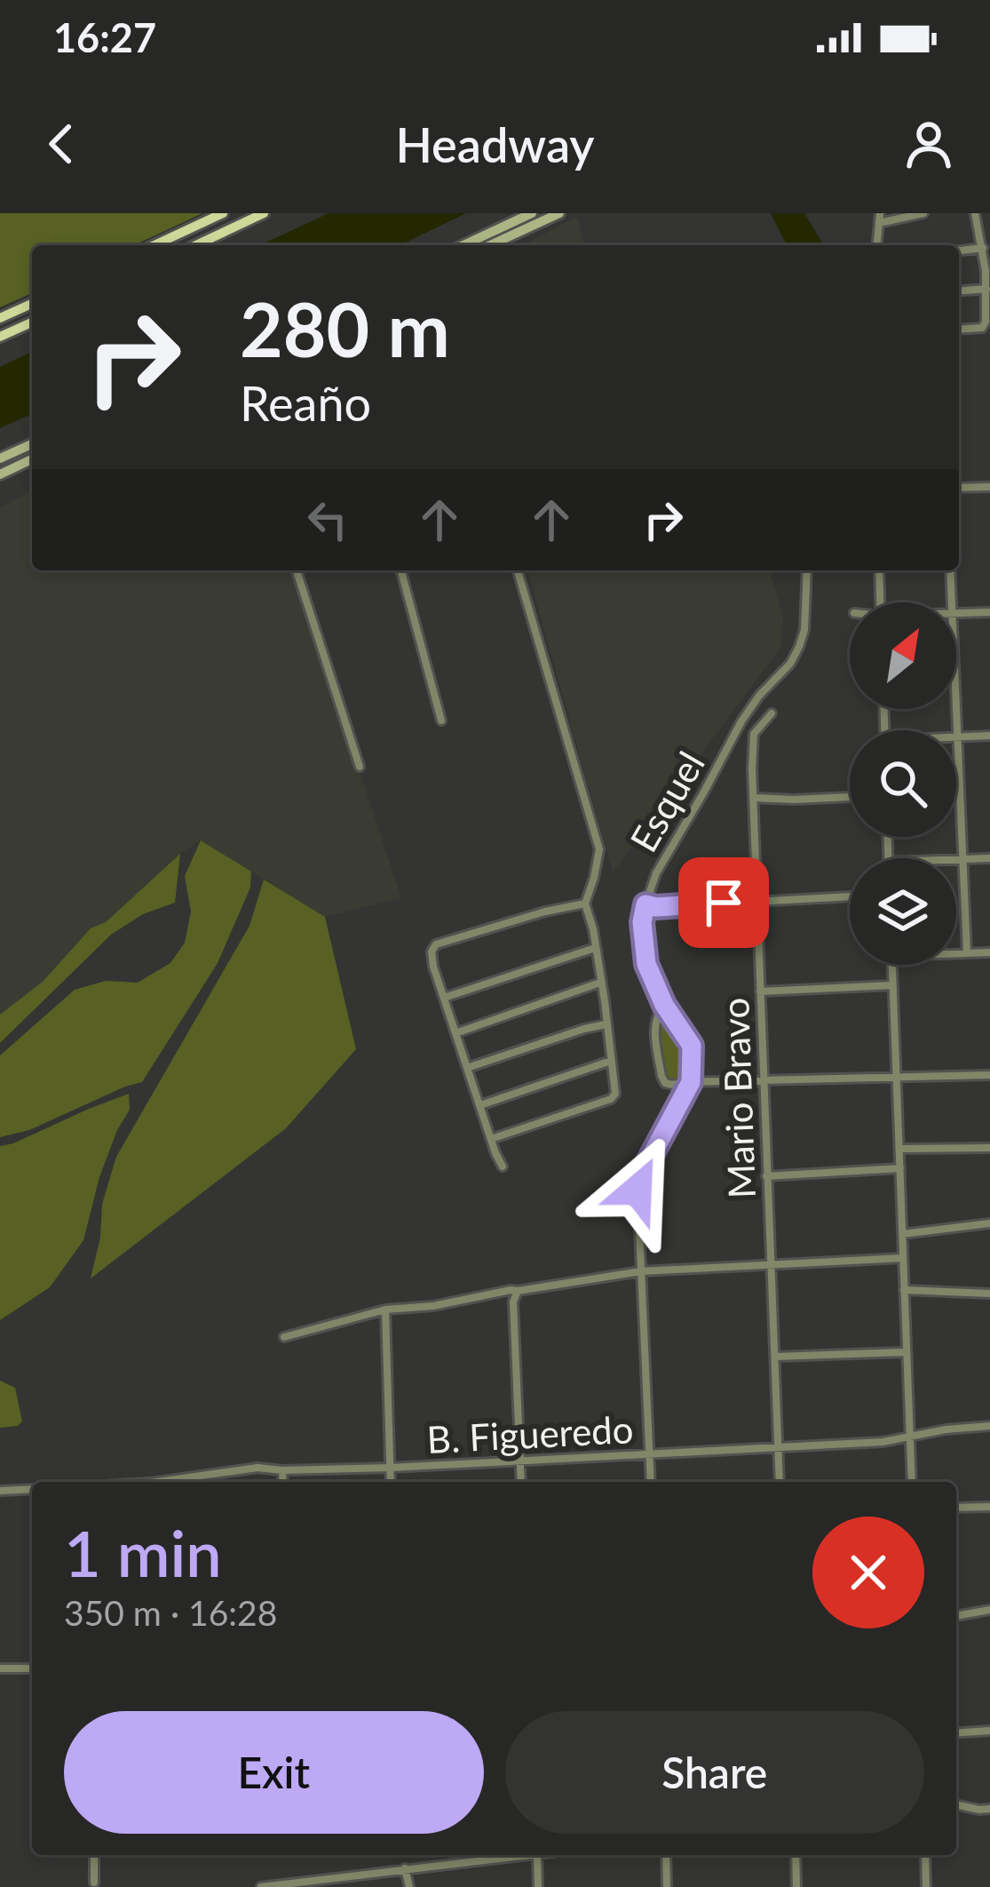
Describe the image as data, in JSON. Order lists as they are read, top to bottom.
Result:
{
  "streets": {
    "street": ["Esquel", "Mario Bravo", "B. Figueredo"]
  },
  "crossings": [
    ["Mario Bravo", "B. Figueredo"]
  ],
  "north": "top right",
  "page": {
    "status": "16:27",
    "header": "Headway",
    "turn": ["280 m", "Reaño"],
    "heading": ["1 min", "350 m · 16:28"],
    "buttons": ["Exit", "Share"]
  }
}
